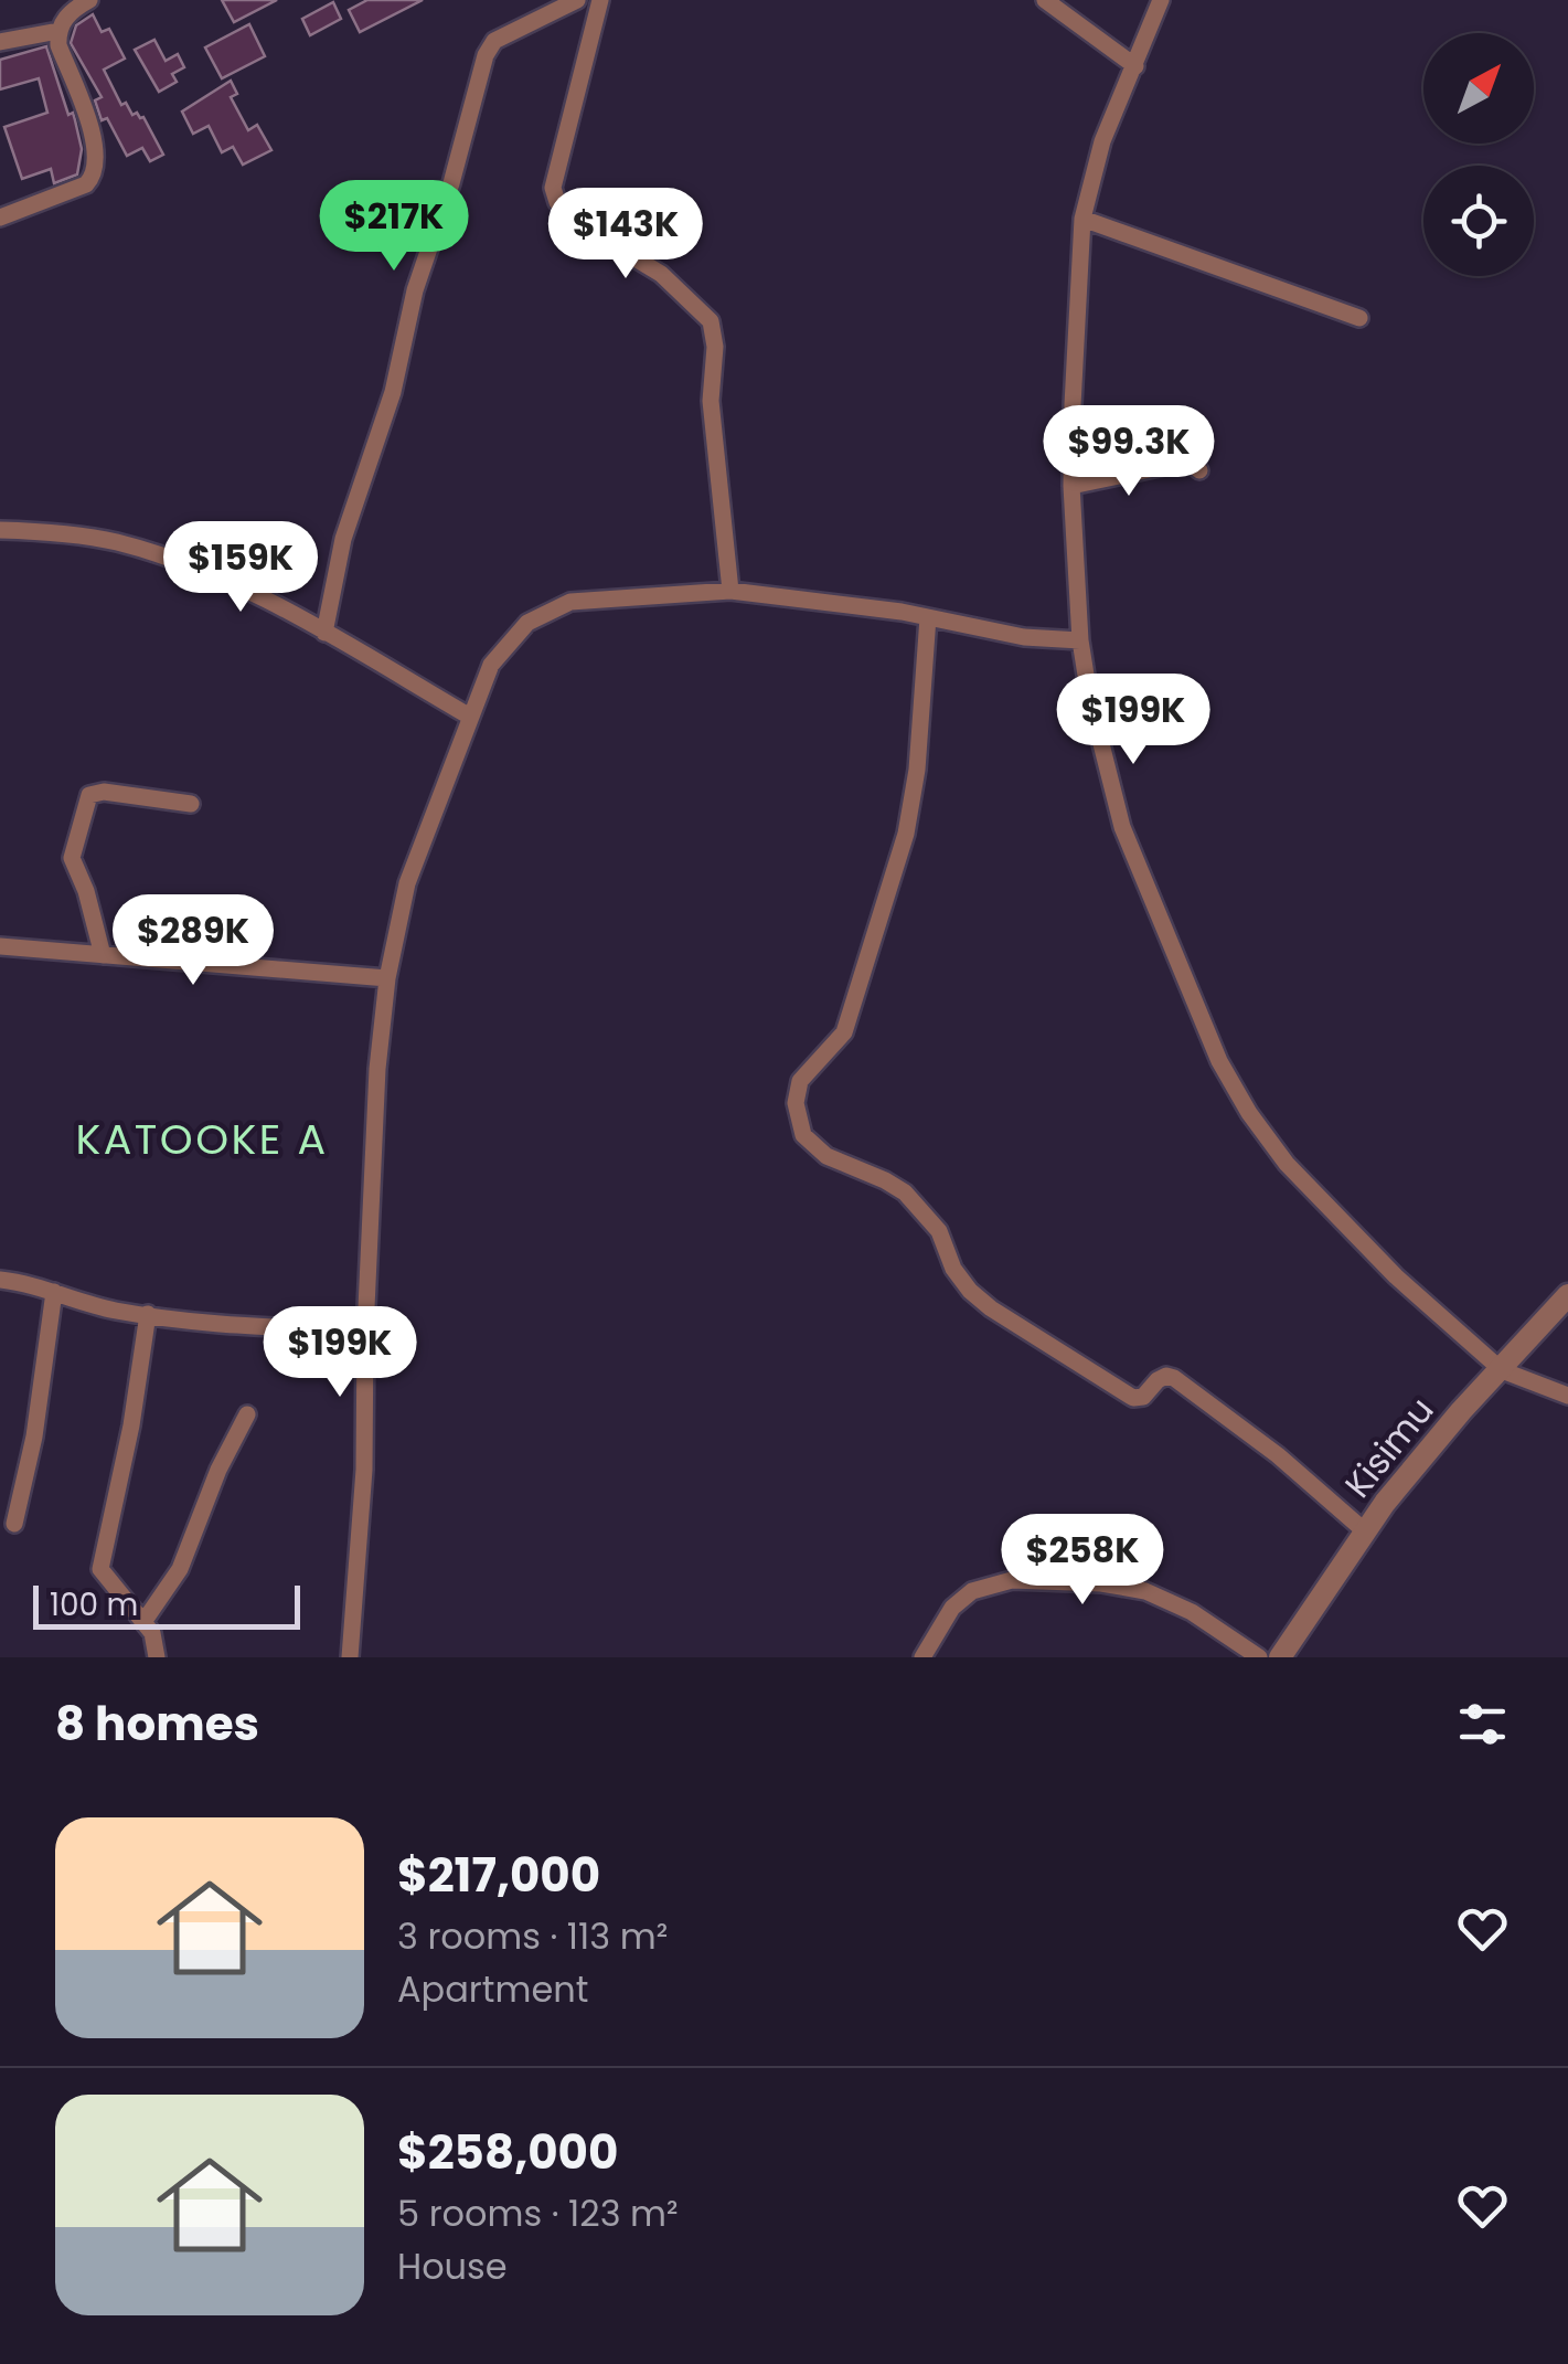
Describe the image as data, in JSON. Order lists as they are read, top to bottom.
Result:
{
  "streets": {
    "street": ["Kisimu"]
  },
  "districts": ["KATOOKE A"],
  "scale_bar": "100 m",
  "north": "top right",
  "page": {
    "price": [
      "$217K",
      "$143K",
      "$99.3K",
      "$159K",
      "$199K",
      "$289K",
      "$199K",
      "$258K"
    ],
    "scale": "100 m",
    "heading": "8 homes",
    "list": [
      {
        "name": "$217,000",
        "note": "3 rooms · 113 m² · Apartment"
      },
      {
        "name": "$258,000",
        "note": "5 rooms · 123 m² · House"
      }
    ]
  }
}
